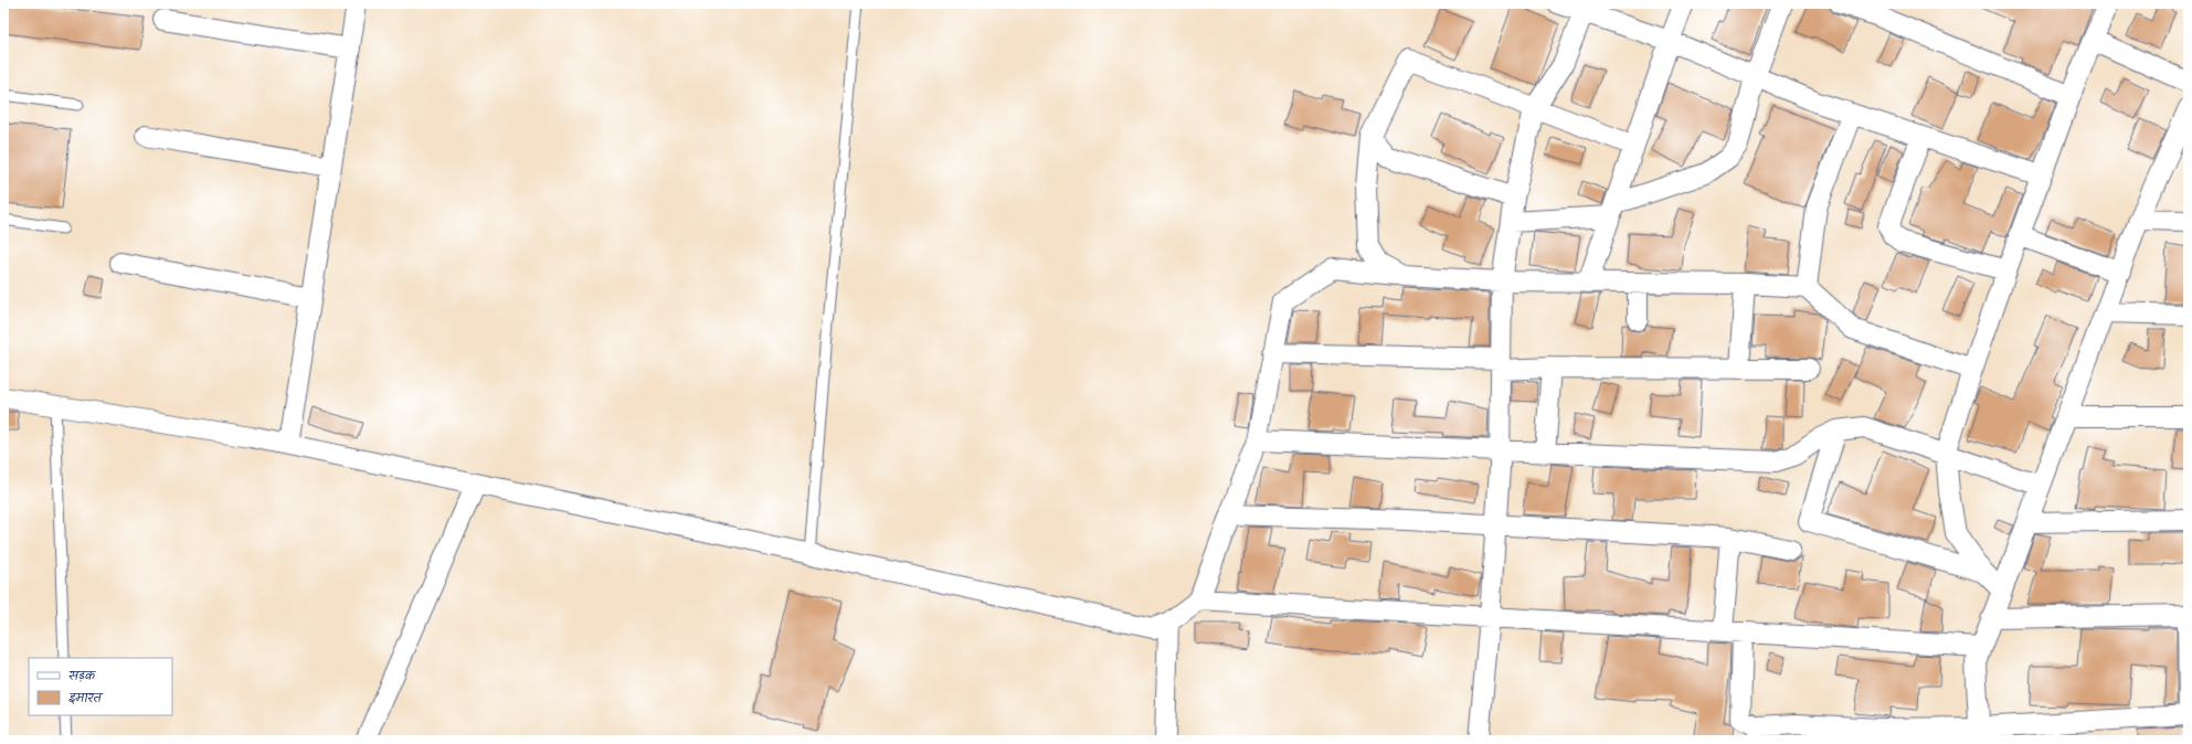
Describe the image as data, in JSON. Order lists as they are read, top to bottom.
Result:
{
  "legend": ["सड़क", "इमारत"]
}
